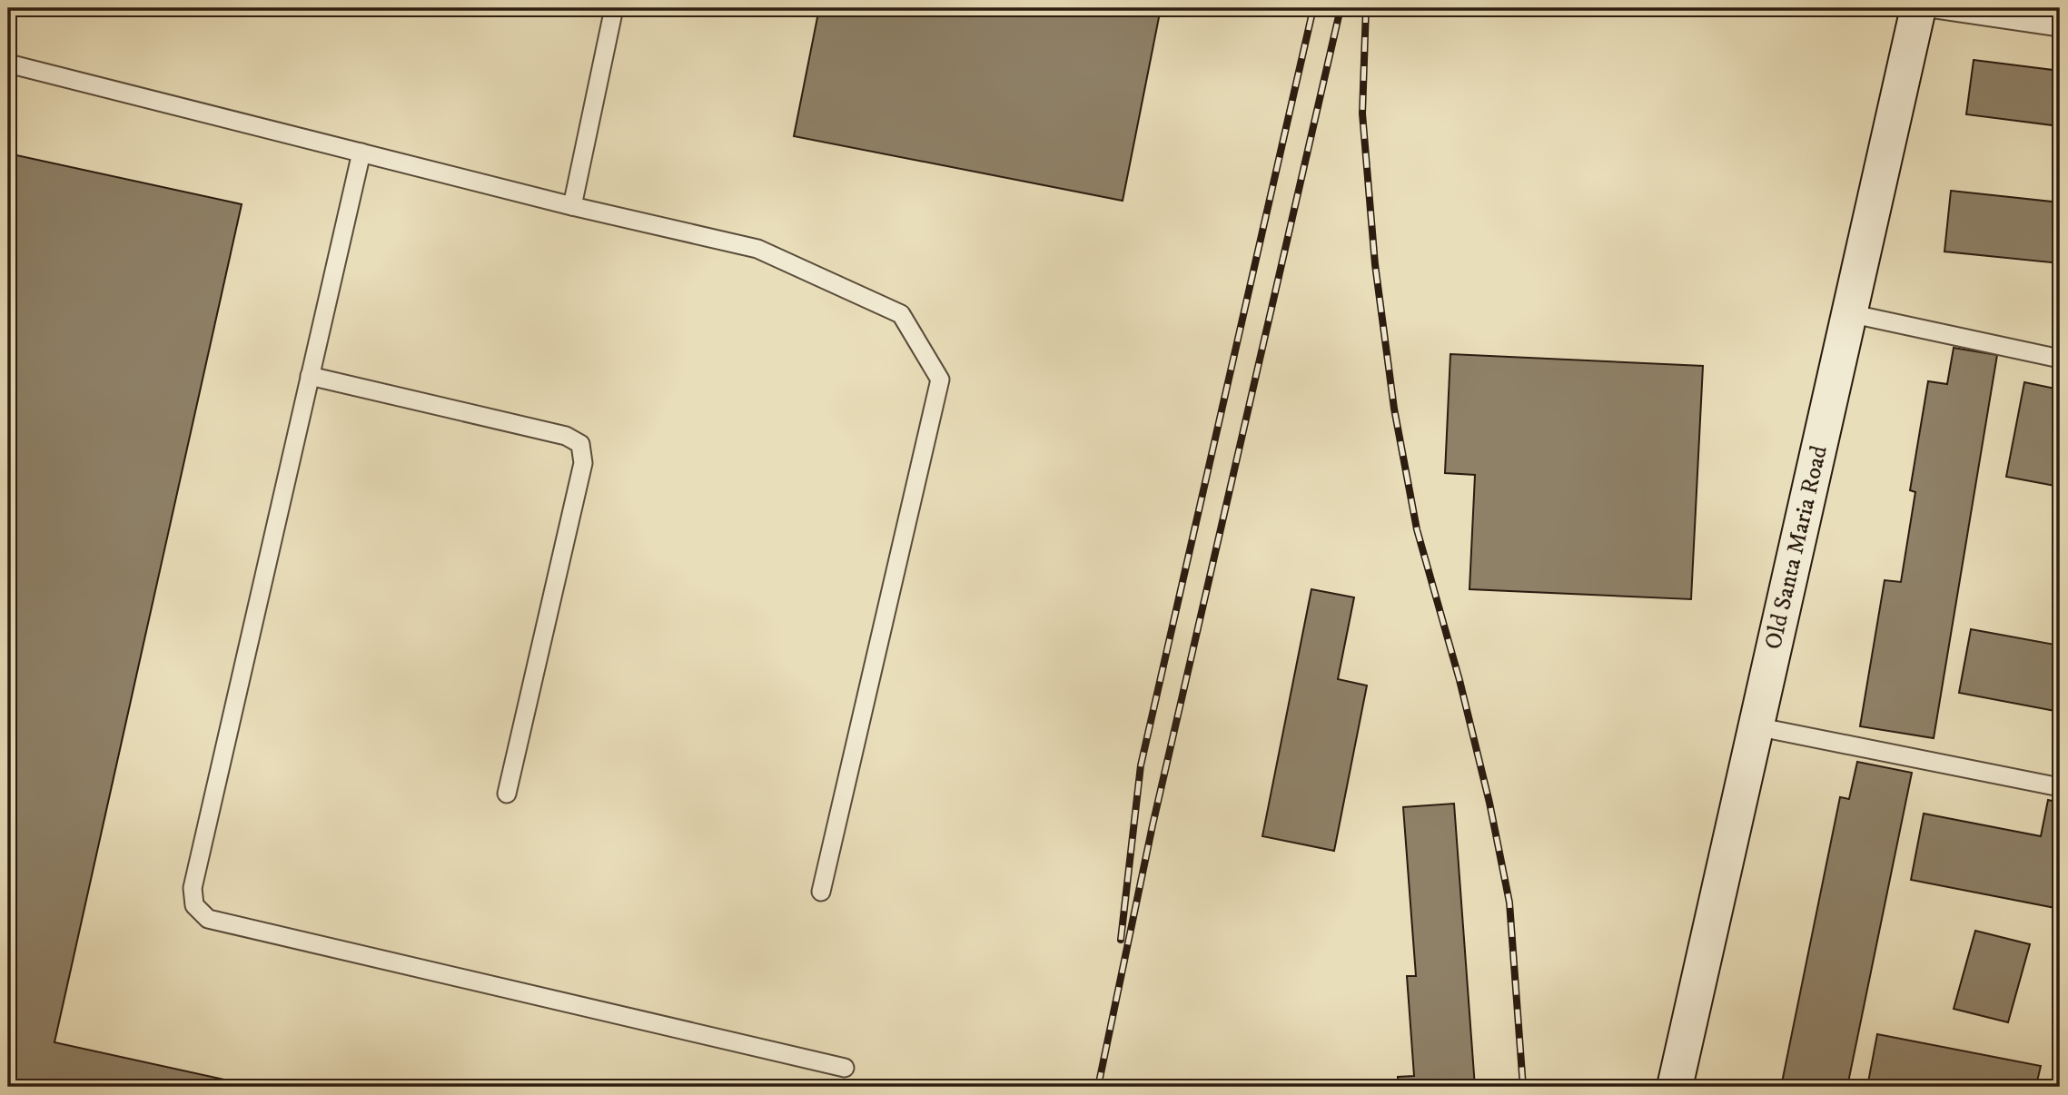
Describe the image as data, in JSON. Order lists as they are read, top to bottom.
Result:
{
  "streets": {
    "main road": ["Old Santa Maria Road"]
  }
}
